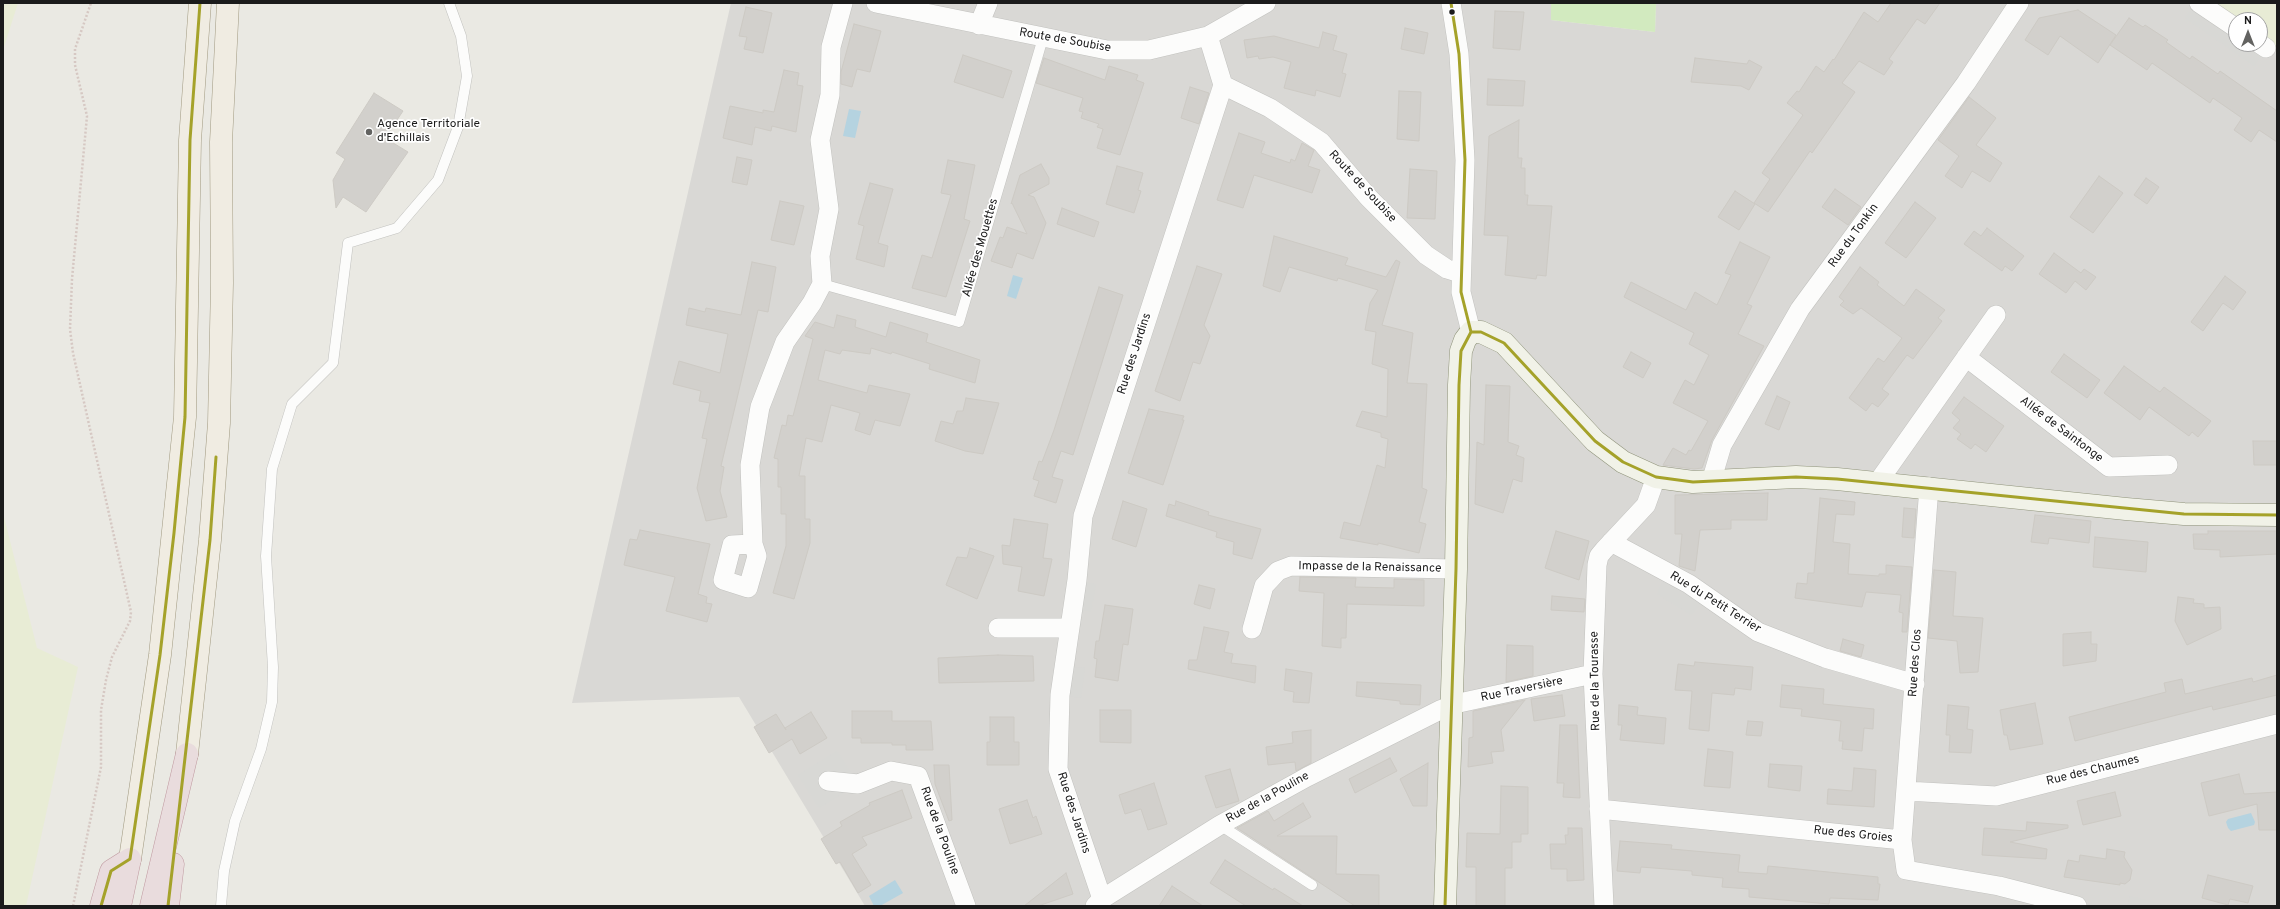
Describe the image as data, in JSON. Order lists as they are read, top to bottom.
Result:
{
  "streets": {
    "street": [
      "Route de Soubise",
      "Rue du Tonkin",
      "Rue des Jardins",
      "Allée de Saintonge",
      "Impasse de la Renaissance",
      "Rue du Petit Terrier",
      "Rue des Clos",
      "Rue de la Tourasse",
      "Rue Traversière",
      "Rue des Chaumes",
      "Rue de la Pouline",
      "Rue des Groies"
    ],
    "lane": ["Allée des Mouettes"]
  },
  "crossings": [
    ["Route de Soubise", "Allée des Mouettes"],
    ["Route de Soubise", "Rue des Jardins"],
    ["Rue des Jardins", "Rue de la Pouline"],
    ["Rue du Petit Terrier", "Rue des Clos"],
    ["Rue du Petit Terrier", "Rue de la Tourasse"],
    ["Rue des Clos", "Rue des Chaumes"],
    ["Rue des Clos", "Rue des Groies"],
    ["Rue de la Tourasse", "Rue Traversière"],
    ["Rue de la Tourasse", "Rue des Groies"],
    ["Rue Traversière", "Rue de la Pouline"]
  ],
  "places": ["Agence Territoriale d'Echillais"],
  "north": "top"
}
